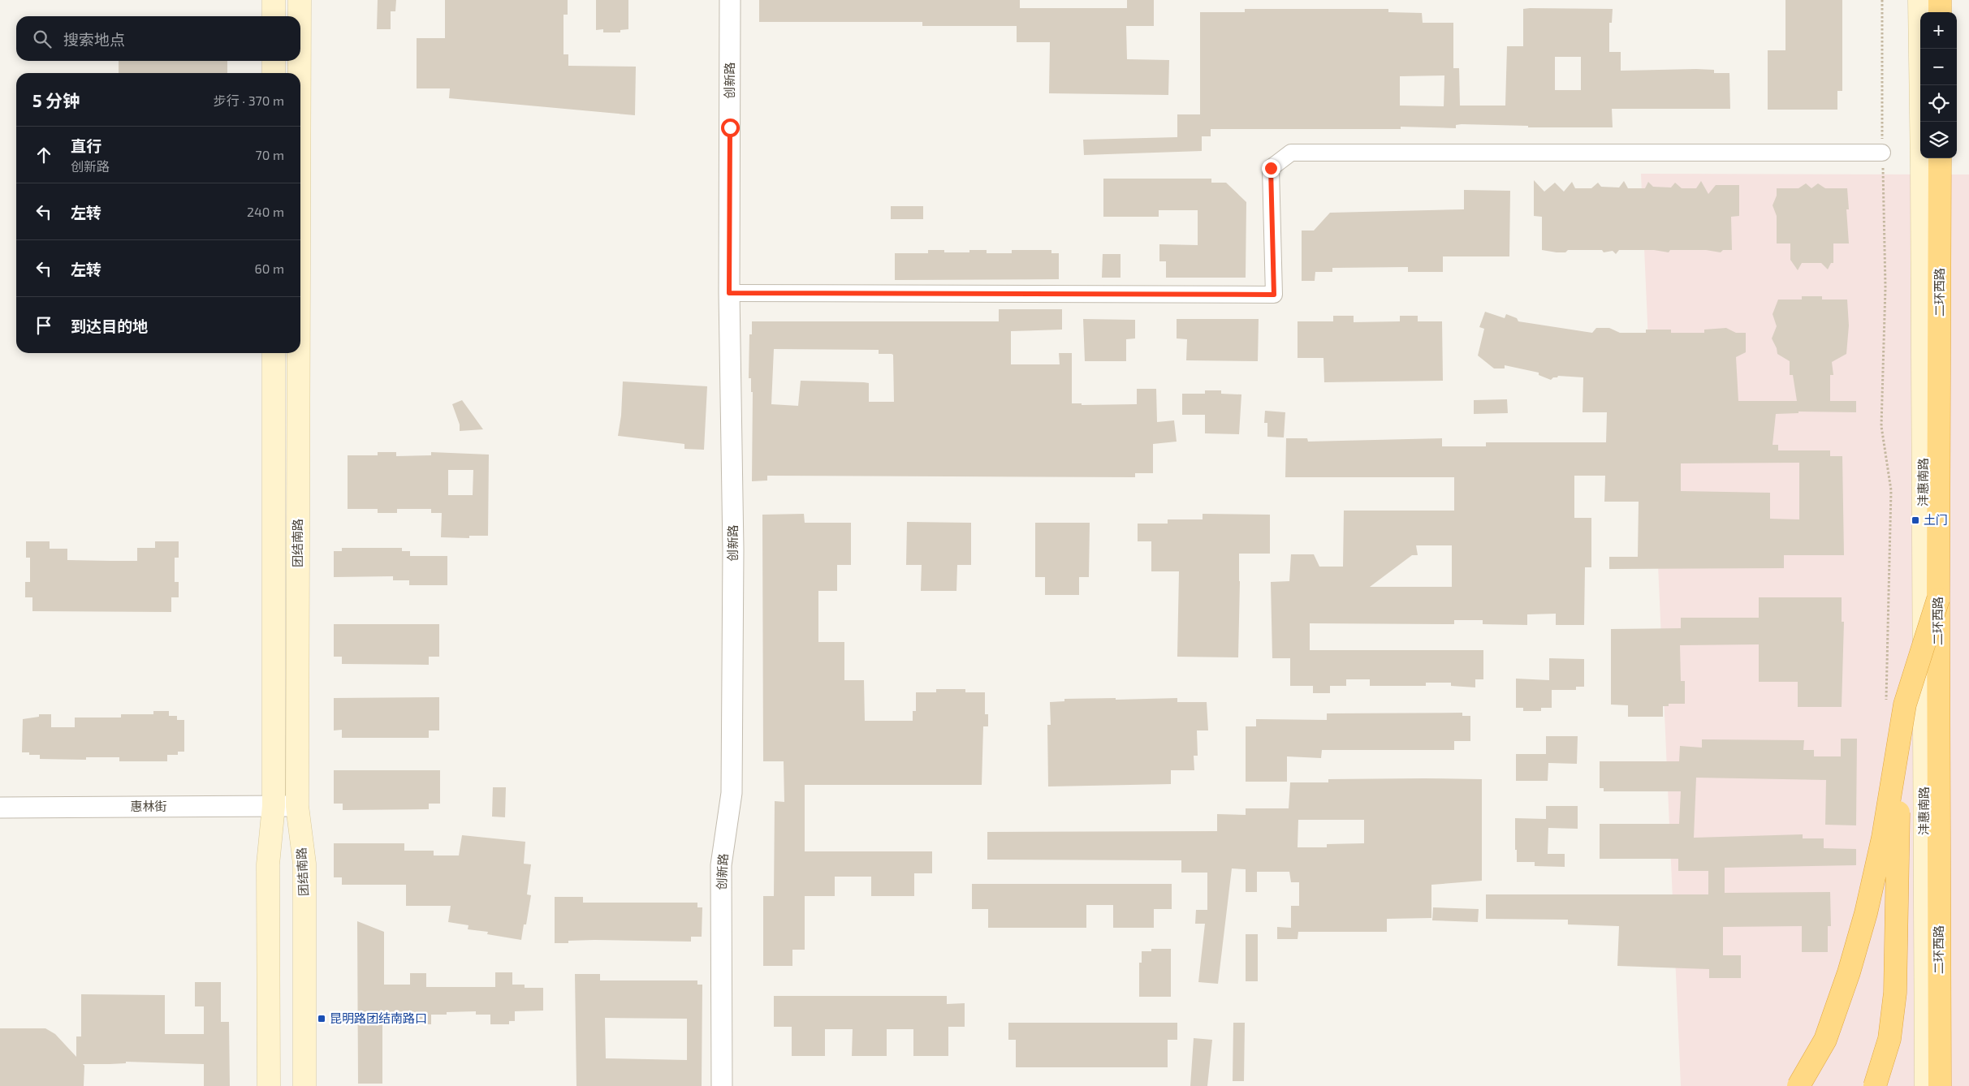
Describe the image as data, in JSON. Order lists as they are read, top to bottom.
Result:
{
  "streets": {
    "highway": ["二环西路"],
    "main road": ["沣惠南路", "团结南路"],
    "street": ["创新路", "惠林街"]
  },
  "crossings": [
    ["团结南路", "惠林街"]
  ],
  "places": {
    "transit": ["土门", "昆明路团结南路口"]
  },
  "page": {
    "map_buttons": ["+", "−"],
    "search": "搜索地点",
    "heading": ["5 分钟", "步行 · 370 m"],
    "list": [
      ["直行", "创新路", "70 m"],
      ["左转", "240 m"],
      ["左转", "60 m"],
      "到达目的地"
    ]
  }
}
